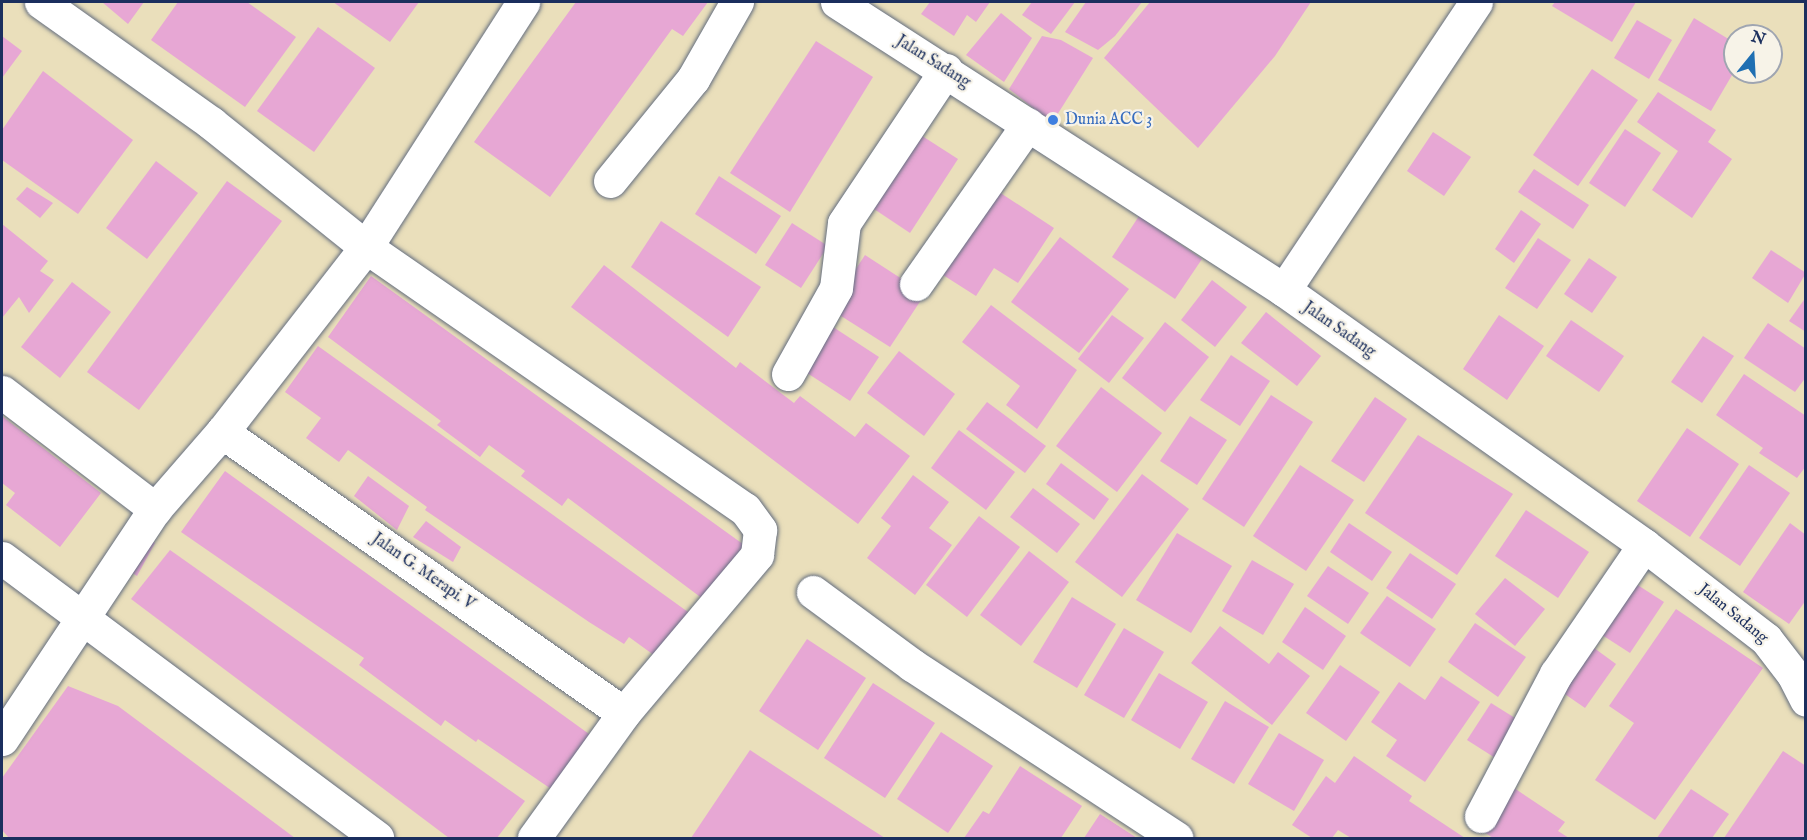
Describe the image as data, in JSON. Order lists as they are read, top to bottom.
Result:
{
  "streets": {
    "street": ["Jalan Sadang", "Jalan G. Merapi. V"]
  },
  "places": ["Dunia ACC 3"],
  "north": "top"
}
